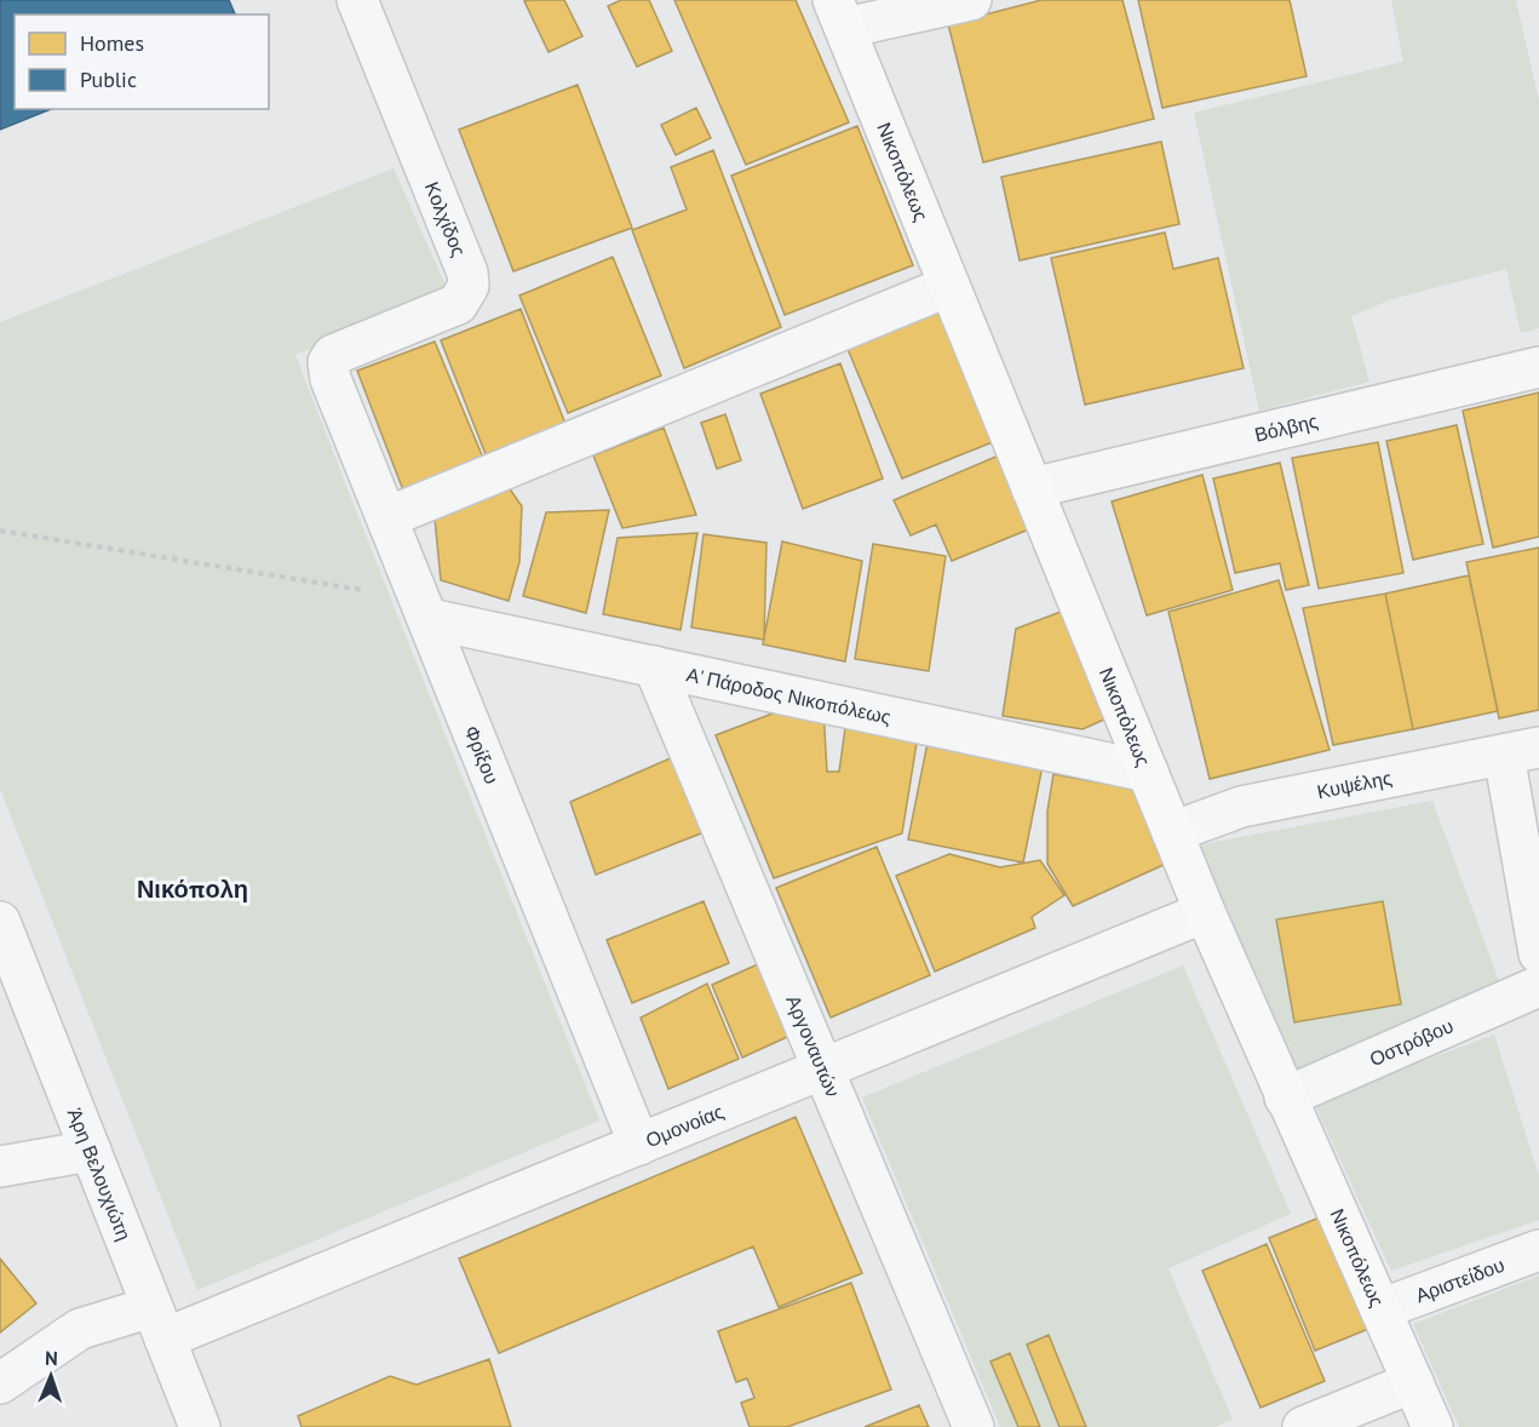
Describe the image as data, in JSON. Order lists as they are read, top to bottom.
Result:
{
  "streets": {
    "street": [
      "Νικοπόλεως",
      "Κολχίδος",
      "Βόλβης",
      "Α' Πάροδος Νικοπόλεως",
      "Φρίξου",
      "Κυψέλης",
      "Οστρόβου",
      "Αργοναυτών",
      "Ομονοίας",
      "Άρη Βελουχιώτη",
      "Αριστείδου"
    ]
  },
  "crossings": [
    ["Νικοπόλεως", "Βόλβης"],
    ["Νικοπόλεως", "Α' Πάροδος Νικοπόλεως"],
    ["Νικοπόλεως", "Κυψέλης"],
    ["Νικοπόλεως", "Οστρόβου"],
    ["Νικοπόλεως", "Ομονοίας"],
    ["Νικοπόλεως", "Αριστείδου"],
    ["Κολχίδος", "Φρίξου"],
    ["Α' Πάροδος Νικοπόλεως", "Φρίξου"],
    ["Α' Πάροδος Νικοπόλεως", "Αργοναυτών"],
    ["Φρίξου", "Ομονοίας"],
    ["Αργοναυτών", "Ομονοίας"],
    ["Ομονοίας", "Άρη Βελουχιώτη"]
  ],
  "districts": ["Νικόπολη"],
  "legend": ["Homes", "Public"],
  "north": "top"
}
